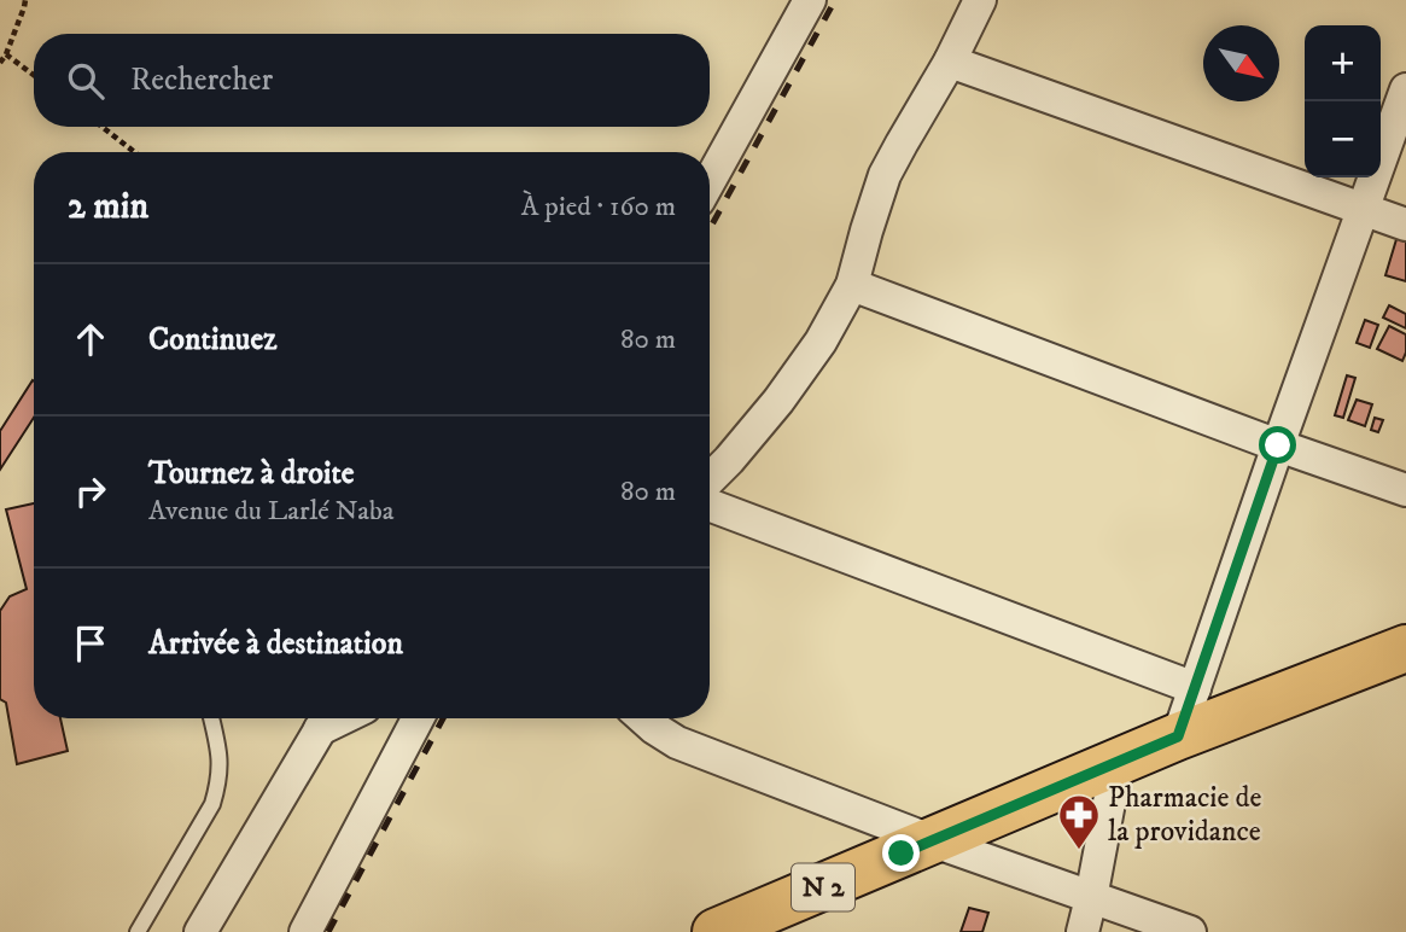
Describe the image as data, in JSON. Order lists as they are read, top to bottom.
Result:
{
  "streets": {
    "main road": ["N 2"]
  },
  "places": {
    "pharmacy": ["Pharmacie de la providance"]
  },
  "north": "bottom right",
  "page": {
    "map_buttons": ["+", "−"],
    "search": "Rechercher",
    "heading": ["2 min", "À pied · 160 m"],
    "list": [
      ["Continuez", "80 m"],
      ["Tournez à droite", "Avenue du Larlé Naba", "80 m"],
      "Arrivée à destination"
    ]
  }
}
